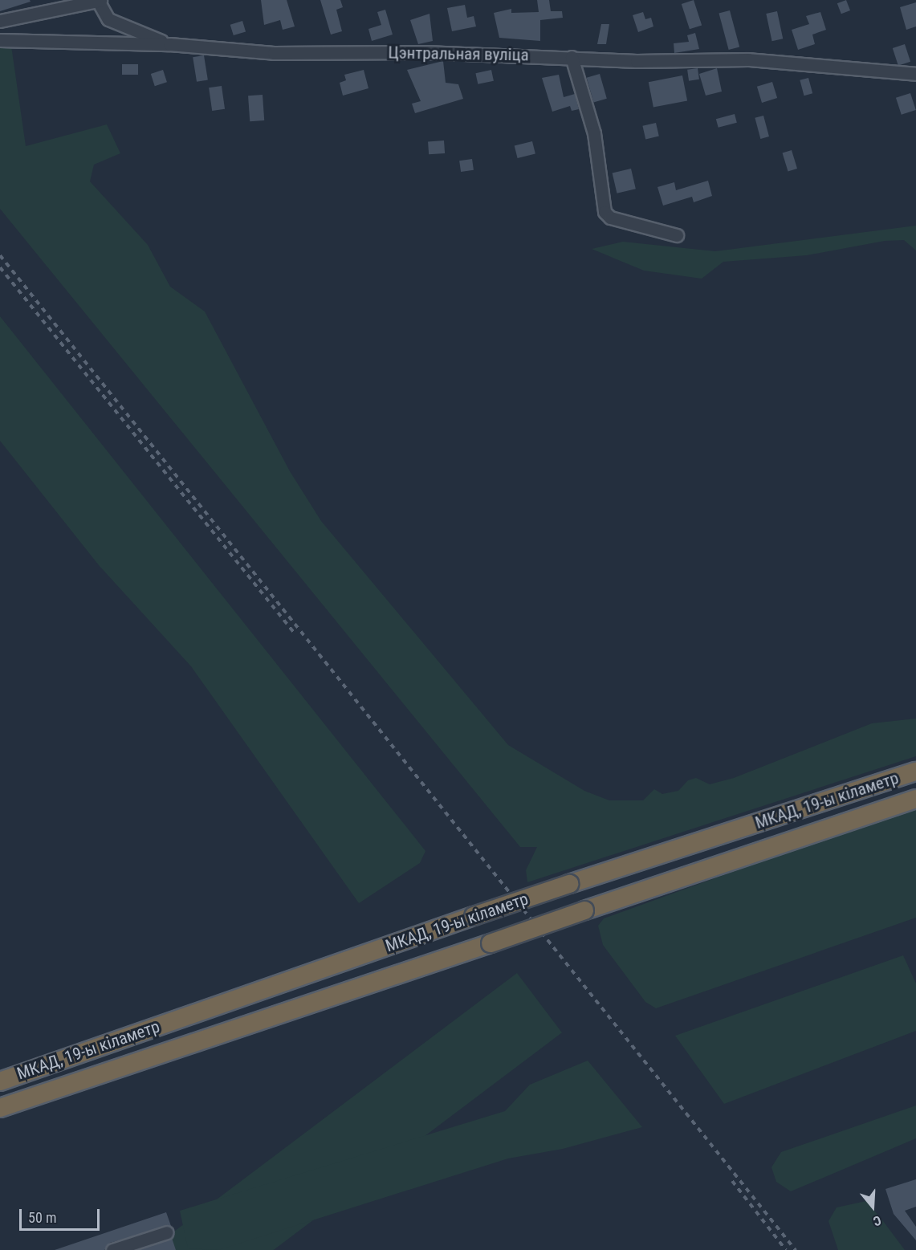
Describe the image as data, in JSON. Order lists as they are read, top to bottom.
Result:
{
  "streets": {
    "highway": ["МКАД, 19-ы кіламетр"],
    "street": ["Цэнтральная вуліца"]
  },
  "scale_bar": "50 m",
  "north": "bottom"
}
